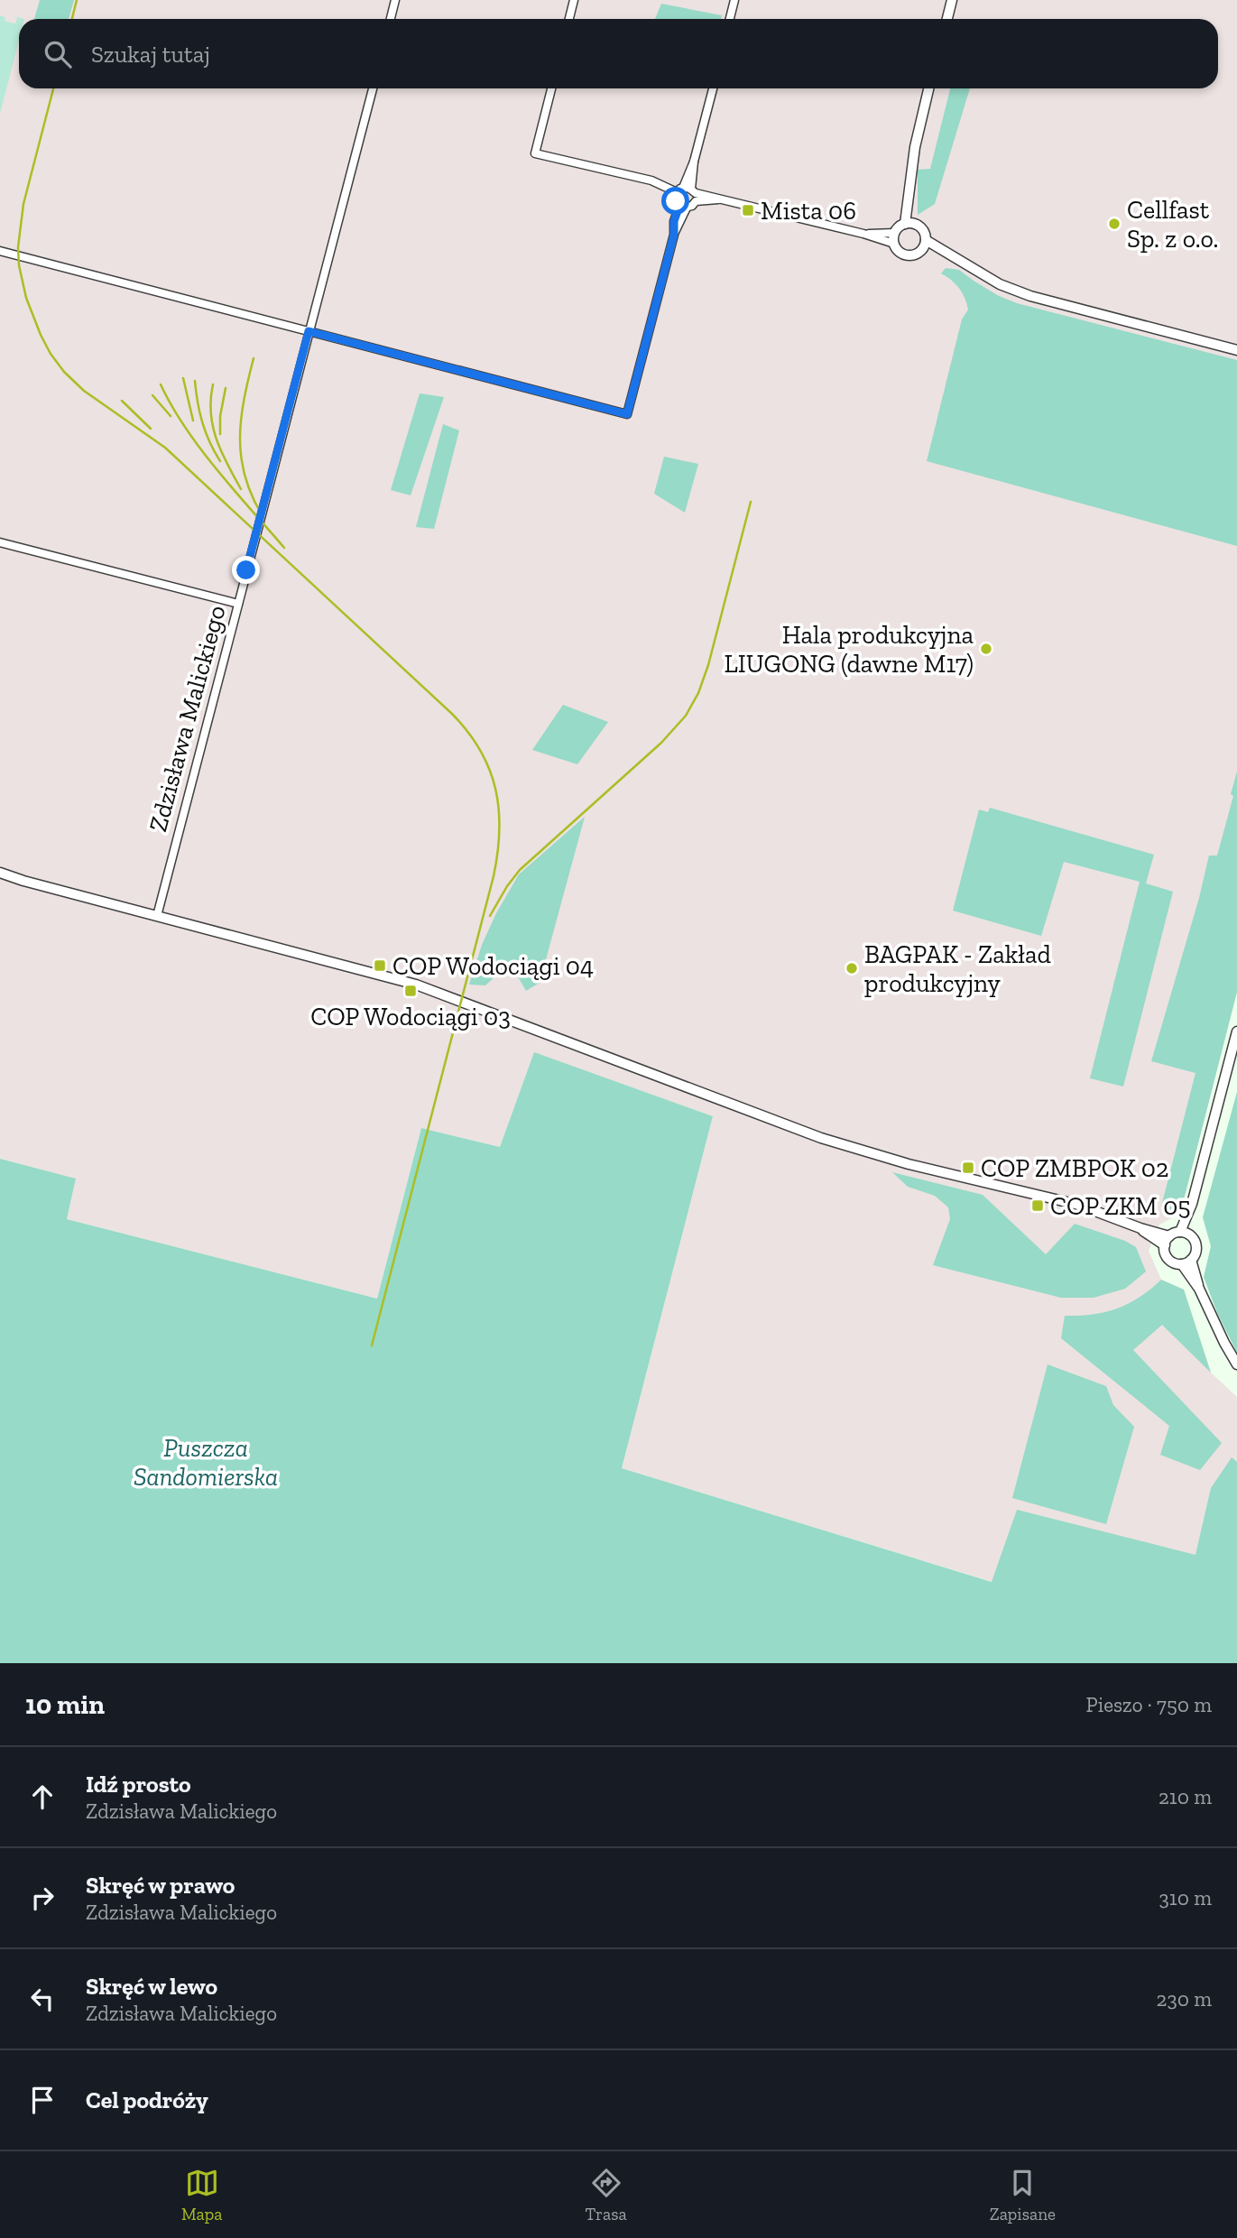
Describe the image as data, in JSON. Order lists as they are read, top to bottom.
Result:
{
  "streets": {
    "street": ["Zdzisława Malickiego"]
  },
  "parks": ["Puszcza Sandomierska"],
  "places": {
    "transit": [
      "Mista 06",
      "COP Wodociągi 04",
      "COP Wodociągi 03",
      "COP ZMBPOK 02",
      "COP ZKM 05"
    ],
    "other": ["Cellfast Sp. z o.o.", "Hala produkcyjna LIUGONG (dawne M17)", "BAGPAK - Zakład produkcyjny"]
  },
  "page": {
    "search": "Szukaj tutaj",
    "heading": ["10 min", "Pieszo · 750 m"],
    "list": [
      ["Idź prosto", "Zdzisława Malickiego", "210 m"],
      ["Skręć w prawo", "Zdzisława Malickiego", "310 m"],
      ["Skręć w lewo", "Zdzisława Malickiego", "230 m"],
      "Cel podróży"
    ],
    "nav": ["Mapa", "Trasa", "Zapisane"]
  }
}
